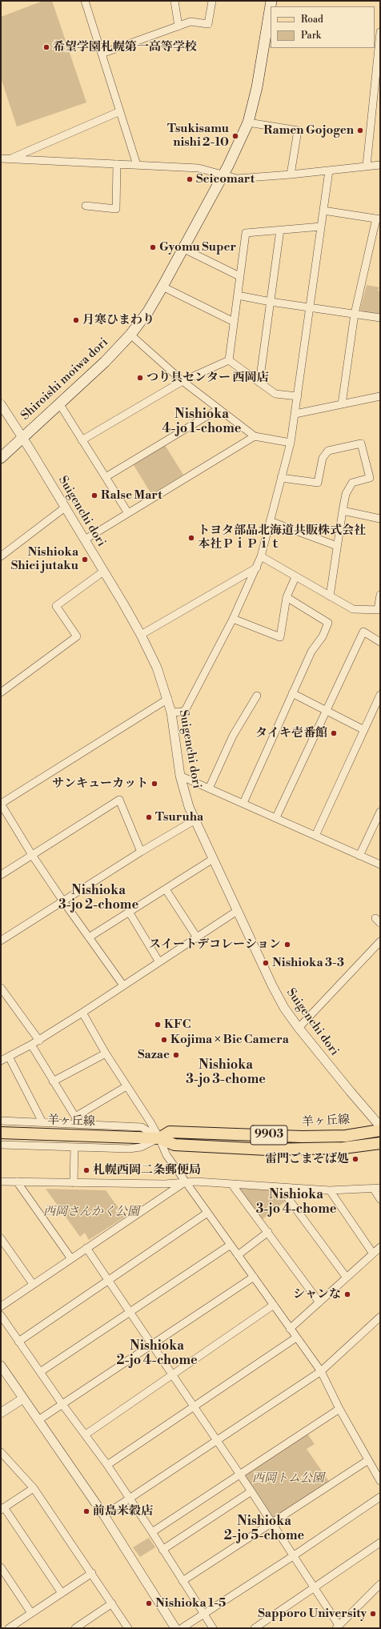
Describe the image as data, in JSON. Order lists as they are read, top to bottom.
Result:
{
  "streets": {
    "main road": ["Shiroishi moiwa dori", "羊ヶ丘線", "9903"],
    "street": ["Suigenchi dori"]
  },
  "crossings": [
    ["Shiroishi moiwa dori", "Suigenchi dori"]
  ],
  "districts": [
    "Nishioka 4-jo 1-chome",
    "Nishioka 3-jo 2-chome",
    "Nishioka 3-jo 3-chome",
    "Nishioka 3-jo 4-chome",
    "Nishioka 2-jo 4-chome",
    "Nishioka 2-jo 5-chome"
  ],
  "parks": ["西岡さんかく公園", "西岡トム公園"],
  "places": [
    "希望学園札幌第一高等学校",
    "Ramen Gojogen",
    "Tsukisamu nishi 2-10",
    "Seicomart",
    "Gyomu Super",
    "月寒ひまわり",
    "つり具センター 西岡店",
    "Ralse Mart",
    "トヨタ部品北海道共販株式会社 本社ＰｉＰｉｔ",
    "Nishioka Shiei jutaku",
    "タイキ壱番館",
    "サンキューカット",
    "Tsuruha",
    "スイートデコレーション",
    "Nishioka 3-3",
    "KFC",
    "Kojima × Bic Camera",
    "Sazae",
    "雷門ごまそば処",
    "札幌西岡二条郵便局",
    "シャンな",
    "前島米穀店",
    "Nishioka 1-5",
    "Sapporo University"
  ],
  "legend": ["Road", "Park"]
}
